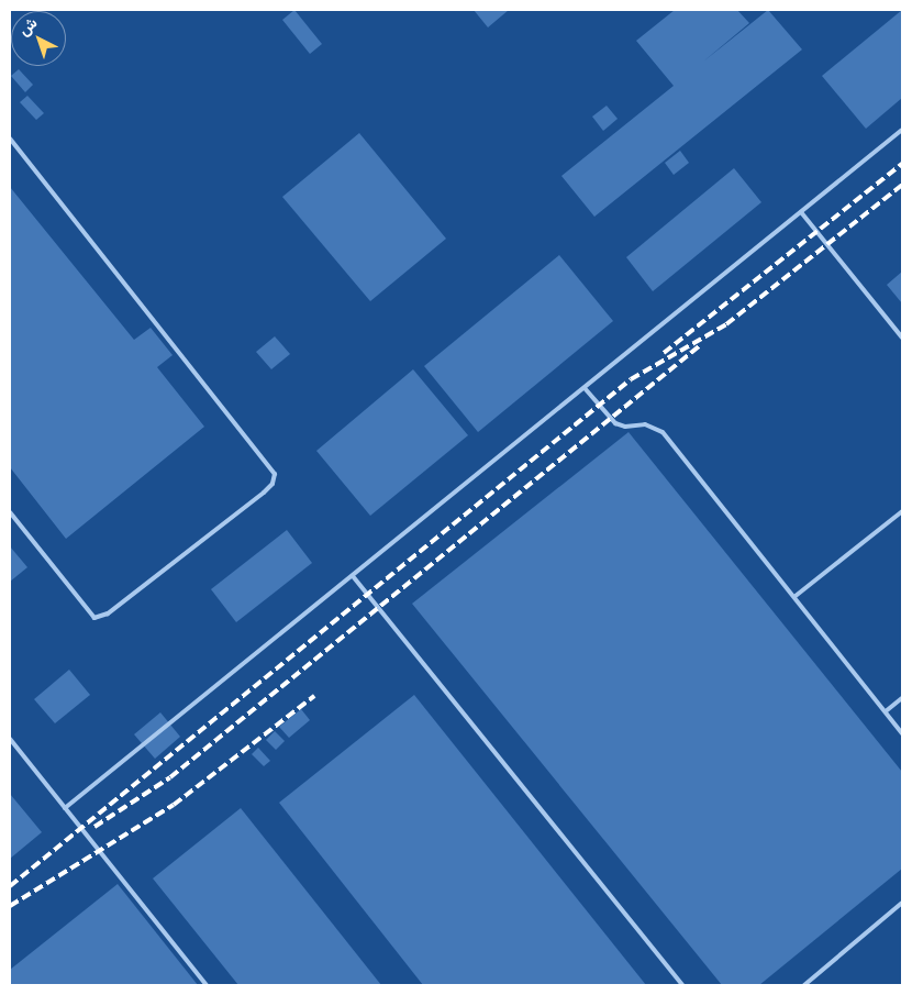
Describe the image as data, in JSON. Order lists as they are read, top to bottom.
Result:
{
  "north": "top left"
}
